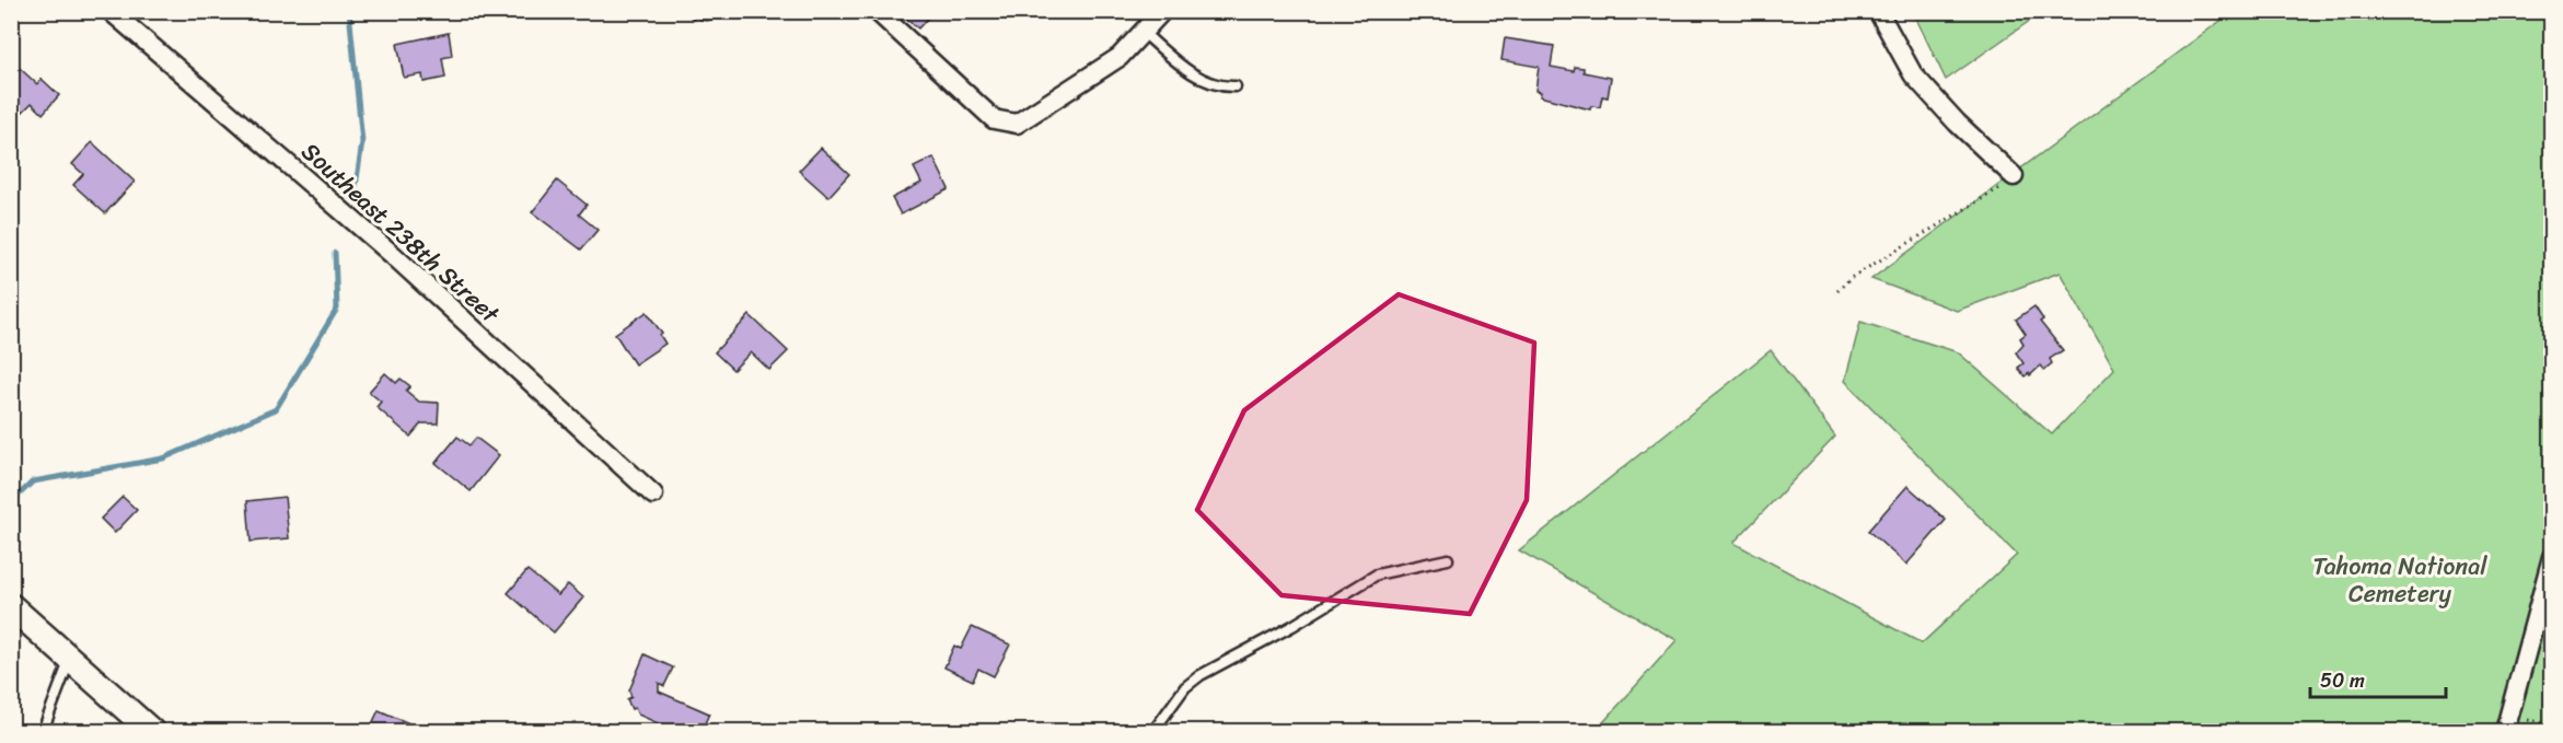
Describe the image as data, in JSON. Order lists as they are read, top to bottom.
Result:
{
  "streets": {
    "street": ["Southeast 238th Street"]
  },
  "parks": ["Tahoma National Cemetery"],
  "scale_bar": "50 m"
}
